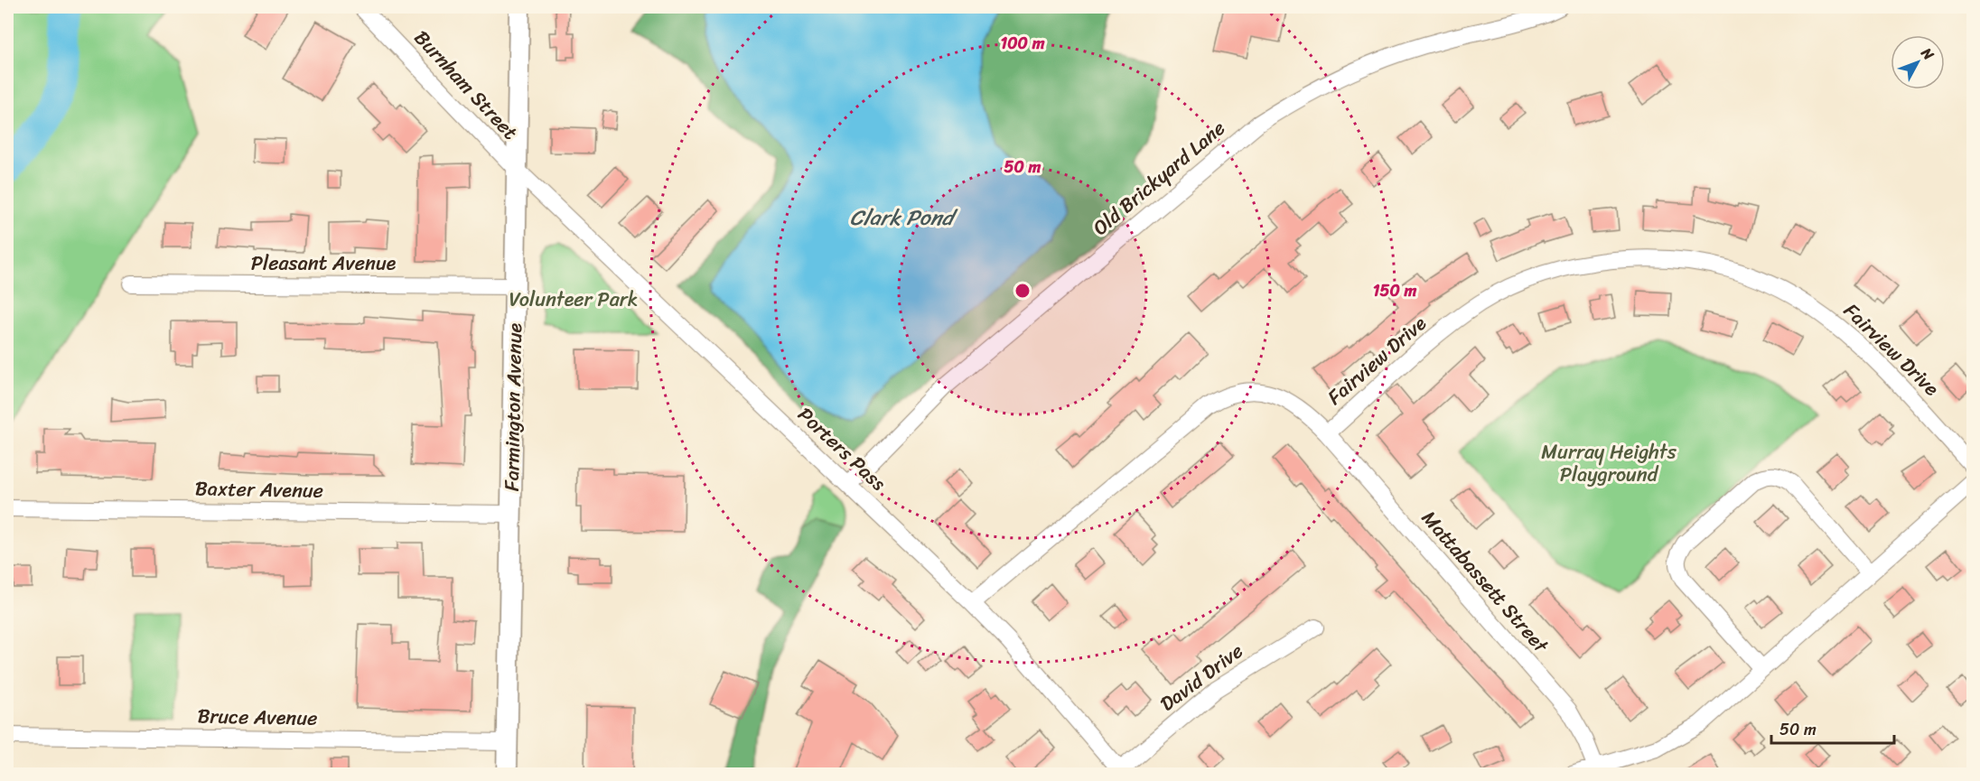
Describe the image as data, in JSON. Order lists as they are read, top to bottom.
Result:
{
  "streets": {
    "main road": ["Farmington Avenue"],
    "street": [
      "Burnham Street",
      "Old Brickyard Lane",
      "Pleasant Avenue",
      "Fairview Drive",
      "Porters Pass",
      "Baxter Avenue",
      "Mattabassett Street",
      "David Drive",
      "Bruce Avenue"
    ]
  },
  "crossings": [
    ["Burnham Street", "Farmington Avenue"],
    ["Burnham Street", "Porters Pass"],
    ["Old Brickyard Lane", "Porters Pass"],
    ["Pleasant Avenue", "Farmington Avenue"],
    ["Fairview Drive", "Porters Pass"],
    ["Fairview Drive", "Mattabassett Street"],
    ["Farmington Avenue", "Porters Pass"],
    ["Farmington Avenue", "Baxter Avenue"],
    ["Farmington Avenue", "Bruce Avenue"],
    ["Porters Pass", "David Drive"]
  ],
  "water": ["Clark Pond"],
  "parks": ["Volunteer Park", "Murray Heights Playground"],
  "scale_bar": "50 m",
  "north": "top right",
  "rings": ["100 m", "50 m", "150 m"]
}
